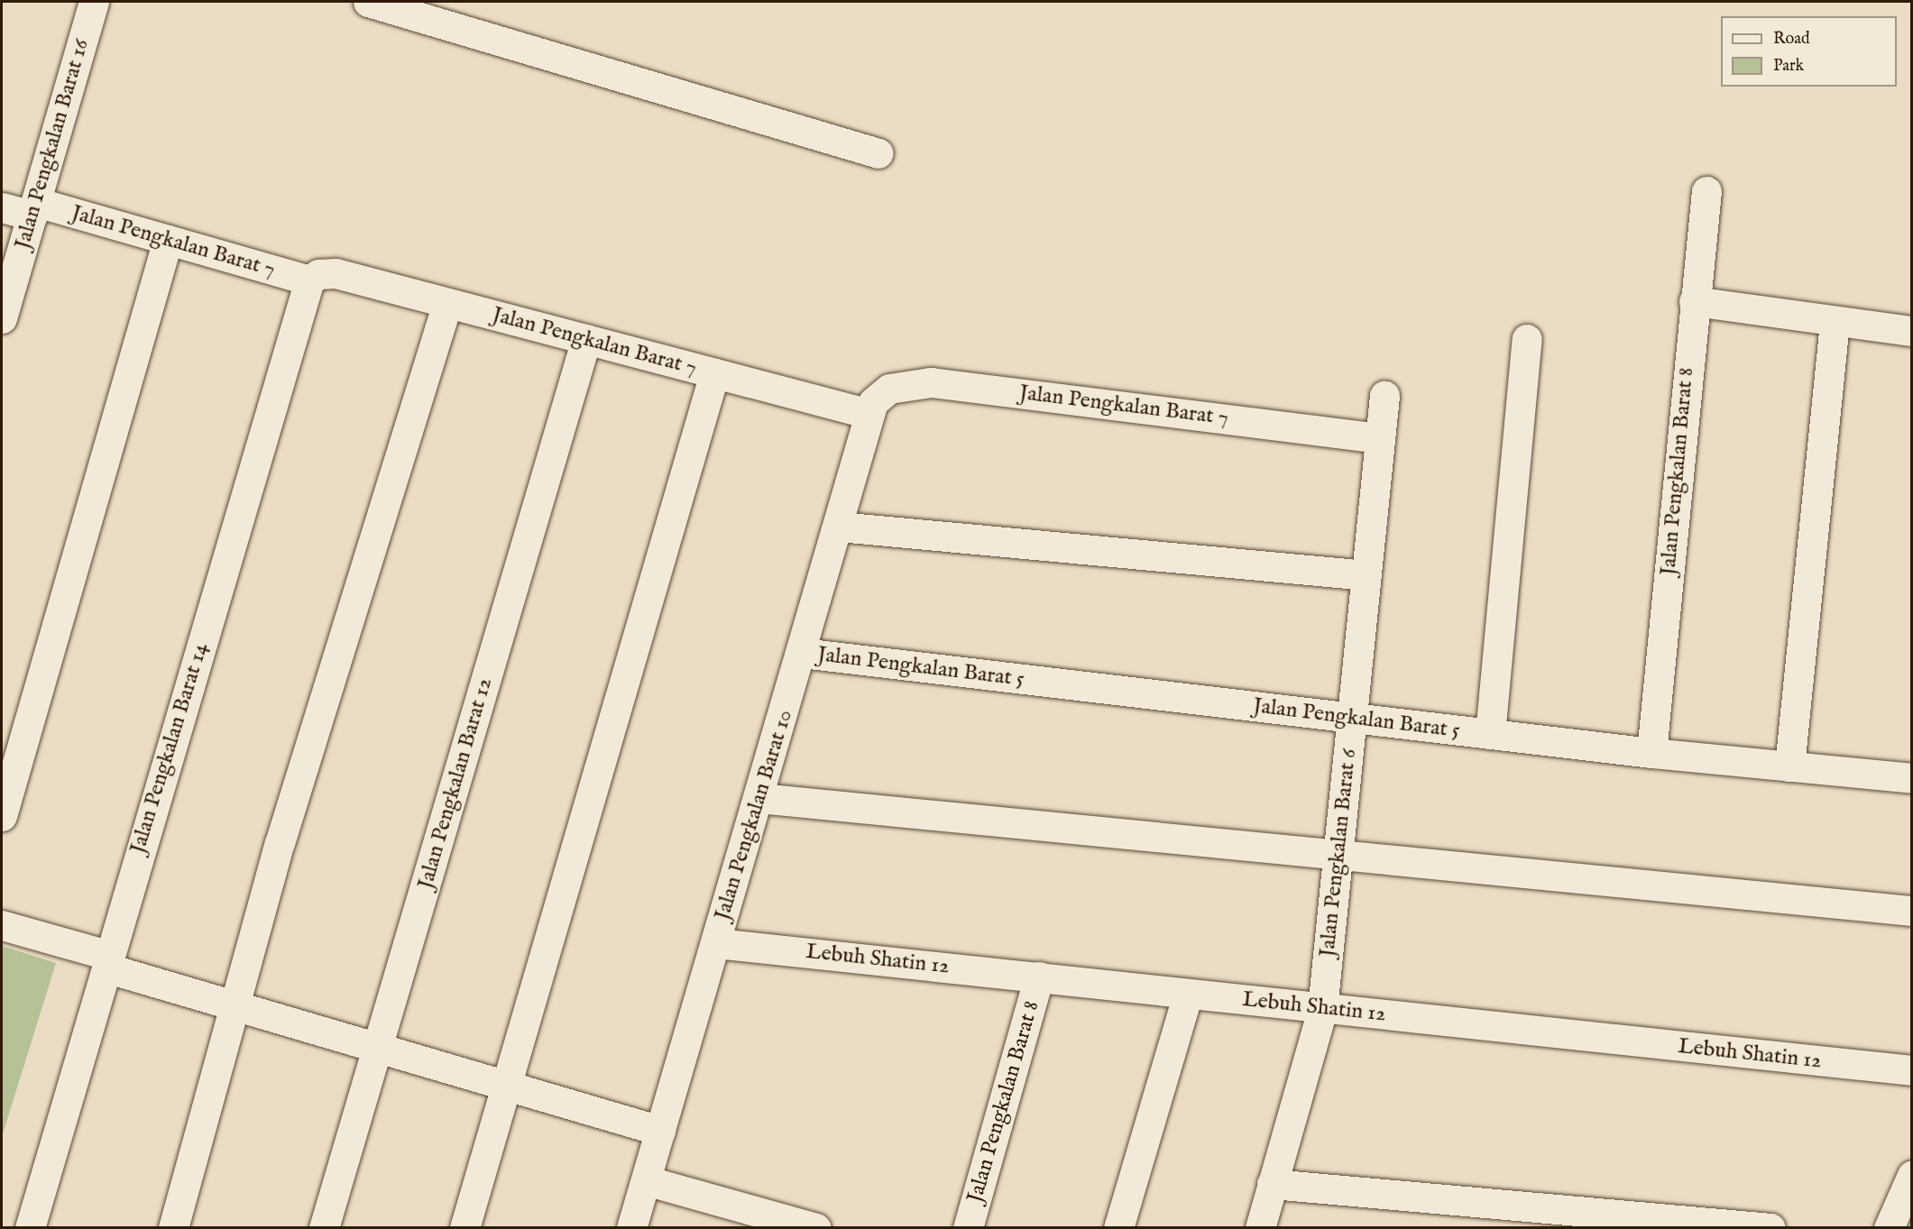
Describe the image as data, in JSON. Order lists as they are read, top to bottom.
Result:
{
  "streets": {
    "street": [
      "Jalan Pengkalan Barat 16",
      "Jalan Pengkalan Barat 7",
      "Jalan Pengkalan Barat 8",
      "Jalan Pengkalan Barat 5",
      "Jalan Pengkalan Barat 14",
      "Jalan Pengkalan Barat 12",
      "Jalan Pengkalan Barat 10",
      "Jalan Pengkalan Barat 6",
      "Lebuh Shatin 12"
    ]
  },
  "crossings": [
    ["Jalan Pengkalan Barat 16", "Jalan Pengkalan Barat 7"],
    ["Jalan Pengkalan Barat 7", "Jalan Pengkalan Barat 14"],
    ["Jalan Pengkalan Barat 7", "Jalan Pengkalan Barat 12"],
    ["Jalan Pengkalan Barat 7", "Jalan Pengkalan Barat 10"],
    ["Jalan Pengkalan Barat 7", "Jalan Pengkalan Barat 6"],
    ["Jalan Pengkalan Barat 8", "Jalan Pengkalan Barat 5"],
    ["Jalan Pengkalan Barat 8", "Lebuh Shatin 12"],
    ["Jalan Pengkalan Barat 5", "Jalan Pengkalan Barat 10"],
    ["Jalan Pengkalan Barat 5", "Jalan Pengkalan Barat 6"],
    ["Jalan Pengkalan Barat 10", "Lebuh Shatin 12"],
    ["Jalan Pengkalan Barat 6", "Lebuh Shatin 12"]
  ],
  "legend": ["Road", "Park"]
}
